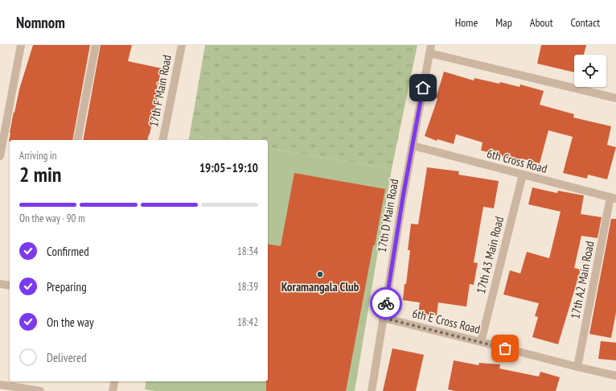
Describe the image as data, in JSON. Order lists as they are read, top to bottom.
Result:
{
  "streets": {
    "street": [
      "17th F Main Road",
      "6th Cross Road",
      "17th D Main Road",
      "17th A3 Main Road",
      "17th A2 Main Road",
      "6th E Cross Road"
    ]
  },
  "crossings": [
    ["6th Cross Road", "17th D Main Road"],
    ["6th Cross Road", "17th A3 Main Road"],
    ["6th Cross Road", "17th A2 Main Road"],
    ["17th D Main Road", "6th E Cross Road"],
    ["17th A3 Main Road", "6th E Cross Road"],
    ["17th A2 Main Road", "6th E Cross Road"]
  ],
  "places": ["Koramangala Club"],
  "page": {
    "header": "Nomnom",
    "nav": [
      "Home",
      "Map",
      "About",
      "Contact"
    ],
    "heading": ["2 min", "Arriving in", "19:05–19:10"],
    "bar": "On the way · 90 m",
    "list": [
      ["Confirmed", "18:34"],
      ["Preparing", "18:39"],
      ["On the way", "18:42"],
      "Delivered"
    ]
  }
}
